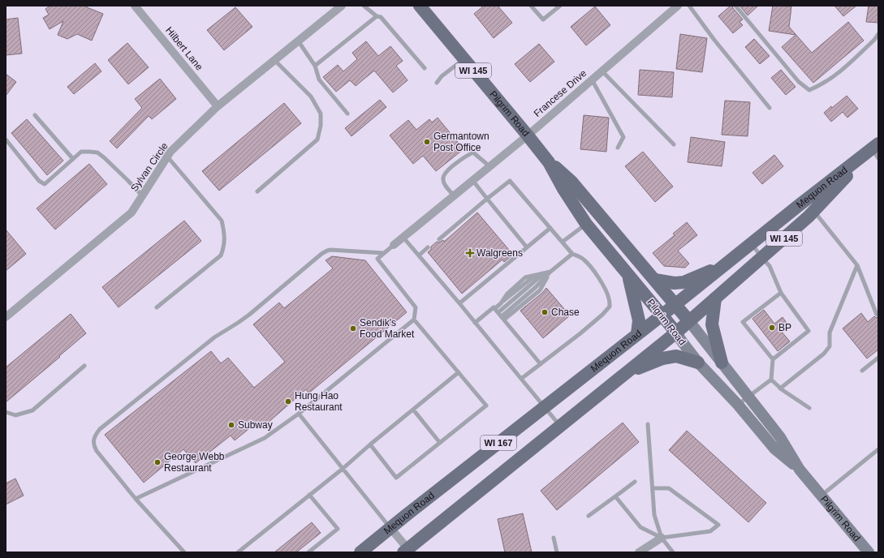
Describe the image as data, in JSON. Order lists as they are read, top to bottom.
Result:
{
  "streets": {
    "main road": [
      "WI 145",
      "Pilgrim Road",
      "Mequon Road",
      "WI 167"
    ],
    "street": ["Hilbert Lane", "Francese Drive", "Sylvan Circle"]
  },
  "crossings": [
    ["Hilbert Lane", "Sylvan Circle"],
    ["WI 145", "Pilgrim Road"],
    ["WI 145", "Mequon Road"],
    ["Francese Drive", "Pilgrim Road"],
    ["Pilgrim Road", "Mequon Road"]
  ],
  "places": {
    "other": [
      "Germantown Post Office",
      "Chase",
      "BP",
      "Sendik's Food Market",
      "Hung Hao Restaurant",
      "Subway",
      "George Webb Restaurant"
    ],
    "health": ["Walgreens"]
  }
}
